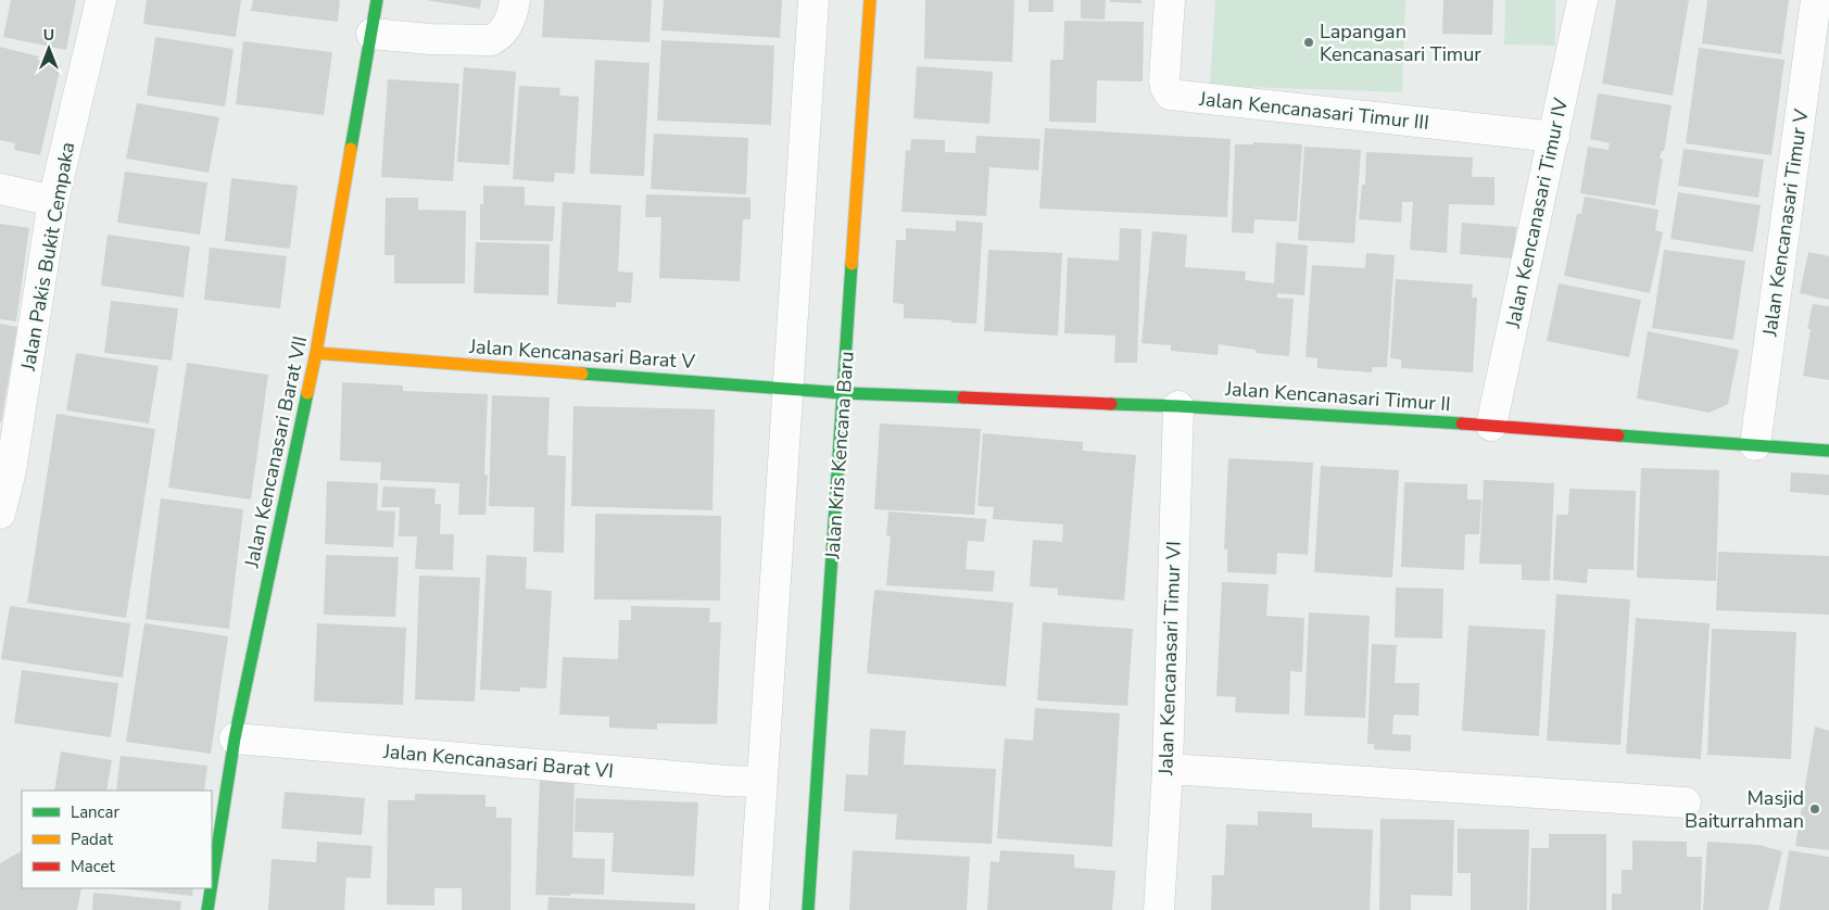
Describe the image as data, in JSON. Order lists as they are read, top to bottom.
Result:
{
  "streets": {
    "street": [
      "Jalan Kencanasari Timur III",
      "Jalan Kencanasari Timur IV",
      "Jalan Kencanasari Timur V",
      "Jalan Pakis Bukit Cempaka",
      "Jalan Kencanasari Barat V",
      "Jalan Kencanasari Timur II",
      "Jalan Kencanasari Barat VII",
      "Jalan Kris Kencana Baru",
      "Jalan Kencanasari Timur VI",
      "Jalan Kencanasari Barat VI"
    ]
  },
  "crossings": [
    ["Jalan Kencanasari Timur III", "Jalan Kencanasari Timur IV"],
    ["Jalan Kencanasari Timur IV", "Jalan Kencanasari Timur II"],
    ["Jalan Kencanasari Timur V", "Jalan Kencanasari Timur II"],
    ["Jalan Kencanasari Barat V", "Jalan Kencanasari Timur II"],
    ["Jalan Kencanasari Barat V", "Jalan Kencanasari Barat VII"],
    ["Jalan Kencanasari Barat V", "Jalan Kris Kencana Baru"],
    ["Jalan Kencanasari Timur II", "Jalan Kris Kencana Baru"],
    ["Jalan Kencanasari Timur II", "Jalan Kencanasari Timur VI"],
    ["Jalan Kencanasari Barat VII", "Jalan Kencanasari Barat VI"]
  ],
  "places": ["Lapangan Kencanasari Timur", "Masjid Baiturrahman"],
  "legend": ["Lancar", "Padat", "Macet"],
  "north": "top"
}
